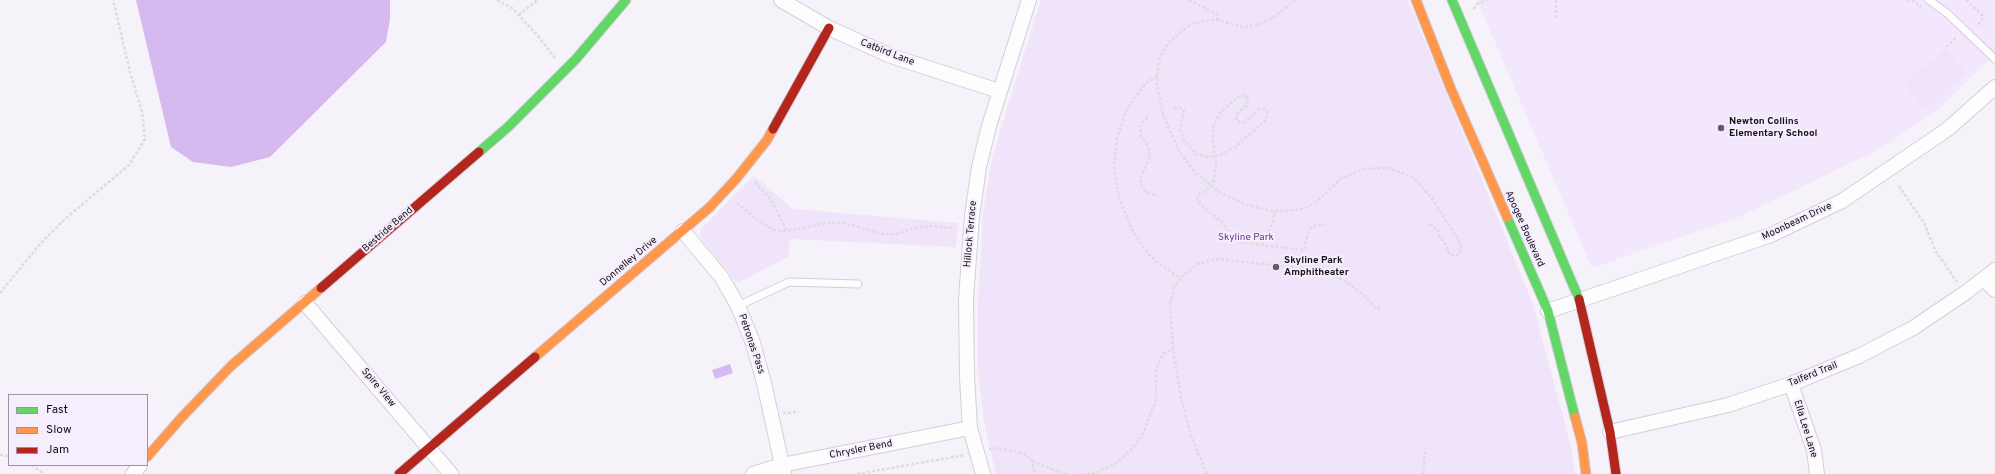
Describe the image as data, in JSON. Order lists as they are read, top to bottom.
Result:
{
  "streets": {
    "street": [
      "Catbird Lane",
      "Moonbeam Drive",
      "Apogee Boulevard",
      "Bestride Bend",
      "Hillock Terrace",
      "Donnelley Drive",
      "Petronas Pass",
      "Talferd Trail",
      "Spire View",
      "Ella Lee Lane",
      "Chrysler Bend"
    ]
  },
  "crossings": [
    ["Catbird Lane", "Hillock Terrace"],
    ["Catbird Lane", "Donnelley Drive"],
    ["Moonbeam Drive", "Apogee Boulevard"],
    ["Bestride Bend", "Spire View"],
    ["Hillock Terrace", "Chrysler Bend"],
    ["Donnelley Drive", "Petronas Pass"],
    ["Donnelley Drive", "Spire View"],
    ["Petronas Pass", "Chrysler Bend"],
    ["Talferd Trail", "Ella Lee Lane"]
  ],
  "parks": ["Skyline Park"],
  "places": ["Newton Collins Elementary School", "Skyline Park Amphitheater"],
  "legend": ["Fast", "Slow", "Jam"]
}
